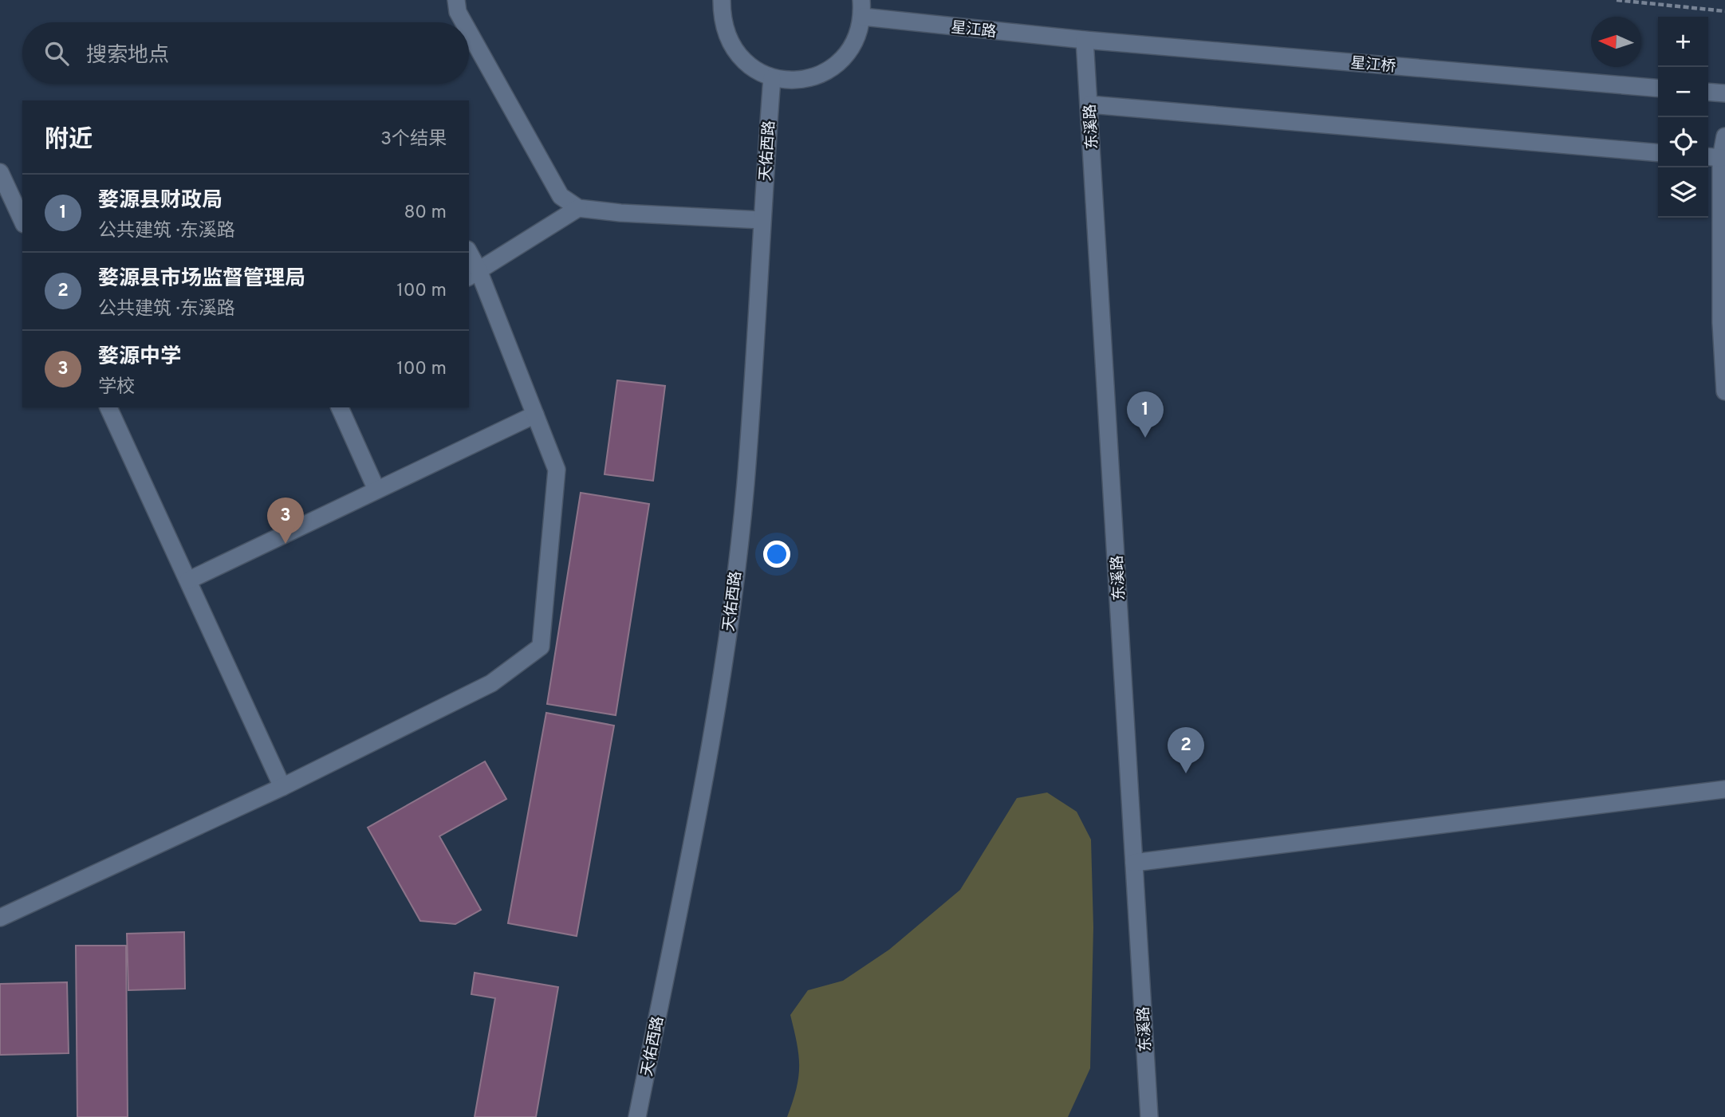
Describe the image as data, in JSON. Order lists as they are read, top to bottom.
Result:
{
  "streets": {
    "street": [
      "星江路",
      "星江桥",
      "东溪路",
      "天佑西路"
    ]
  },
  "crossings": [
    ["星江路", "星江桥"],
    ["星江路", "东溪路"],
    ["星江桥", "东溪路"]
  ],
  "north": "left",
  "page": {
    "map_buttons": ["+", "−"],
    "search": "搜索地点",
    "heading": ["附近", "3个结果"],
    "list": [
      {
        "mark": "1",
        "name": "婺源县财政局",
        "note": "公共建筑 · 东溪路",
        "value": "80 m"
      },
      {
        "mark": "2",
        "name": "婺源县市场监督管理局",
        "note": "公共建筑 · 东溪路",
        "value": "100 m"
      },
      {
        "mark": "3",
        "name": "婺源中学",
        "note": "学校",
        "value": "100 m"
      }
    ],
    "pins": ["1", "3", "2"]
  }
}
